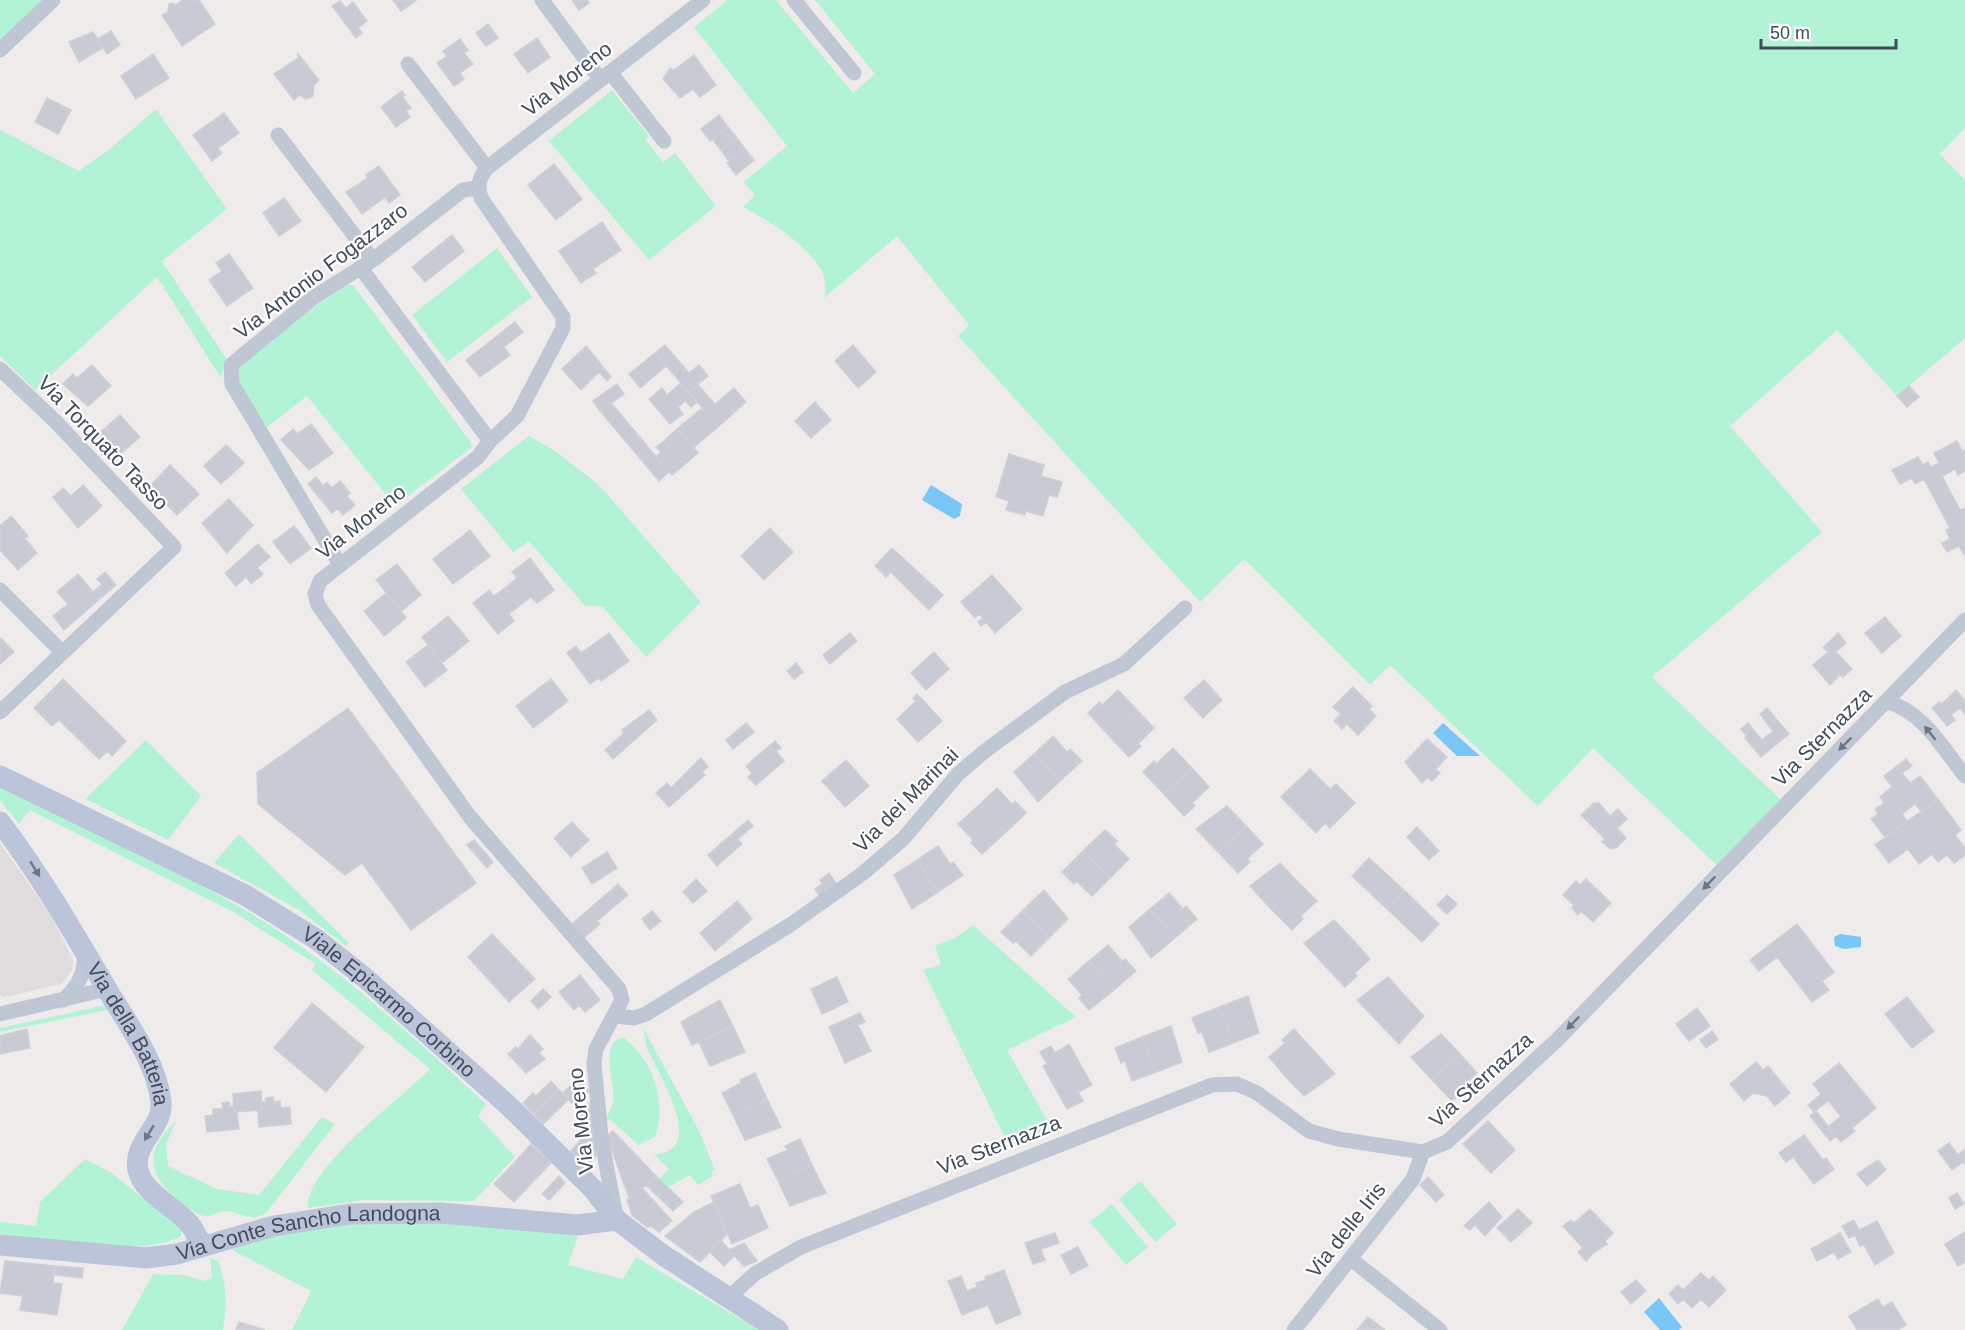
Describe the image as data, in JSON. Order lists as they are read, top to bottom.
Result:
{
  "streets": {
    "main road": ["Viale Epicarmo Corbino", "Via della Batteria", "Via Conte Sancho Landogna"],
    "street": [
      "Via Moreno",
      "Via Antonio Fogazzaro",
      "Via Torquato Tasso",
      "Via Sternazza",
      "Via dei Marinai",
      "Via delle Iris"
    ]
  },
  "crossings": [
    ["Via Moreno", "Via Antonio Fogazzaro"],
    ["Via Moreno", "Via dei Marinai"],
    ["Via Moreno", "Viale Epicarmo Corbino"],
    ["Via Sternazza", "Viale Epicarmo Corbino"],
    ["Via Sternazza", "Via delle Iris"],
    ["Viale Epicarmo Corbino", "Via Conte Sancho Landogna"],
    ["Via della Batteria", "Via Conte Sancho Landogna"]
  ],
  "one_way": ["Via Sternazza", "Via della Batteria"],
  "scale_bar": "50 m"
}
